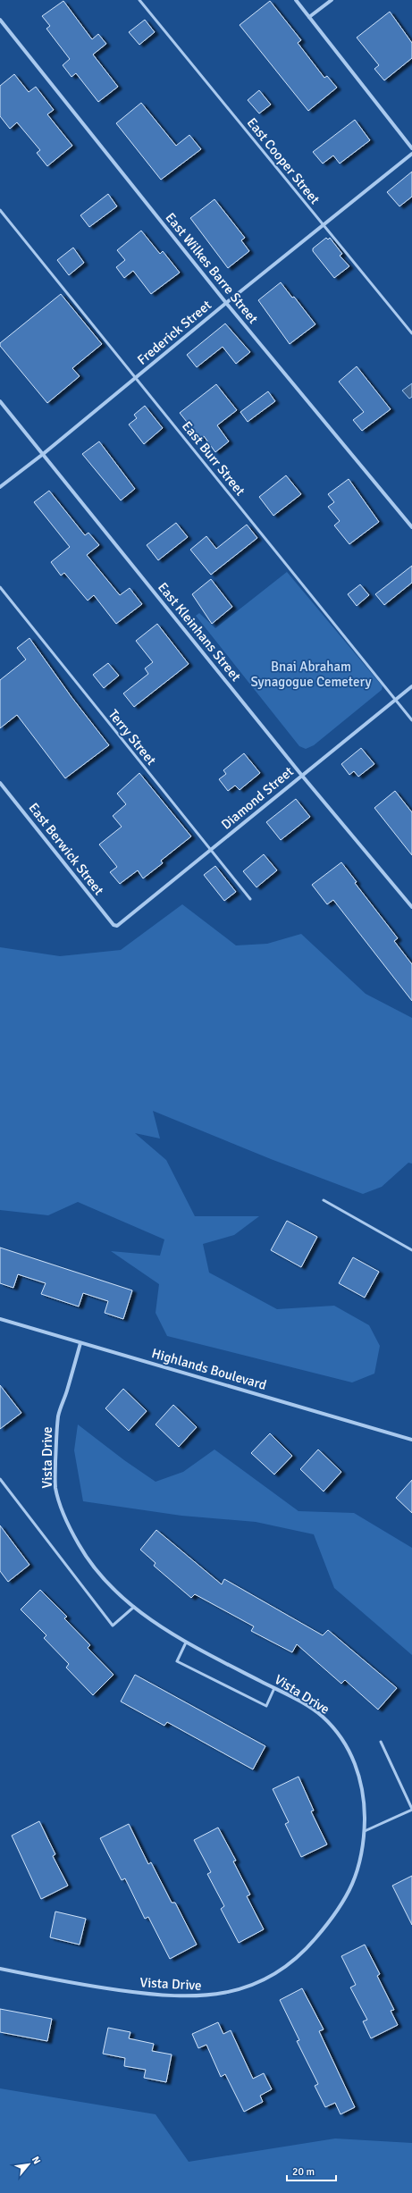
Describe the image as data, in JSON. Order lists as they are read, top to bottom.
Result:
{
  "streets": {
    "street": [
      "East Wilkes Barre Street",
      "Frederick Street",
      "East Kleinhans Street",
      "Diamond Street",
      "East Berwick Street",
      "Highlands Boulevard",
      "Vista Drive"
    ],
    "lane": ["East Cooper Street", "East Burr Street", "Terry Street"]
  },
  "crossings": [
    ["East Cooper Street", "Frederick Street"],
    ["East Wilkes Barre Street", "Frederick Street"],
    ["Frederick Street", "East Burr Street"],
    ["Frederick Street", "East Kleinhans Street"],
    ["East Burr Street", "Diamond Street"],
    ["East Kleinhans Street", "Diamond Street"],
    ["Terry Street", "Diamond Street"],
    ["Diamond Street", "East Berwick Street"],
    ["Highlands Boulevard", "Vista Drive"]
  ],
  "parks": ["Bnai Abraham Synagogue Cemetery"],
  "scale_bar": "20 m",
  "north": "top right"
}
